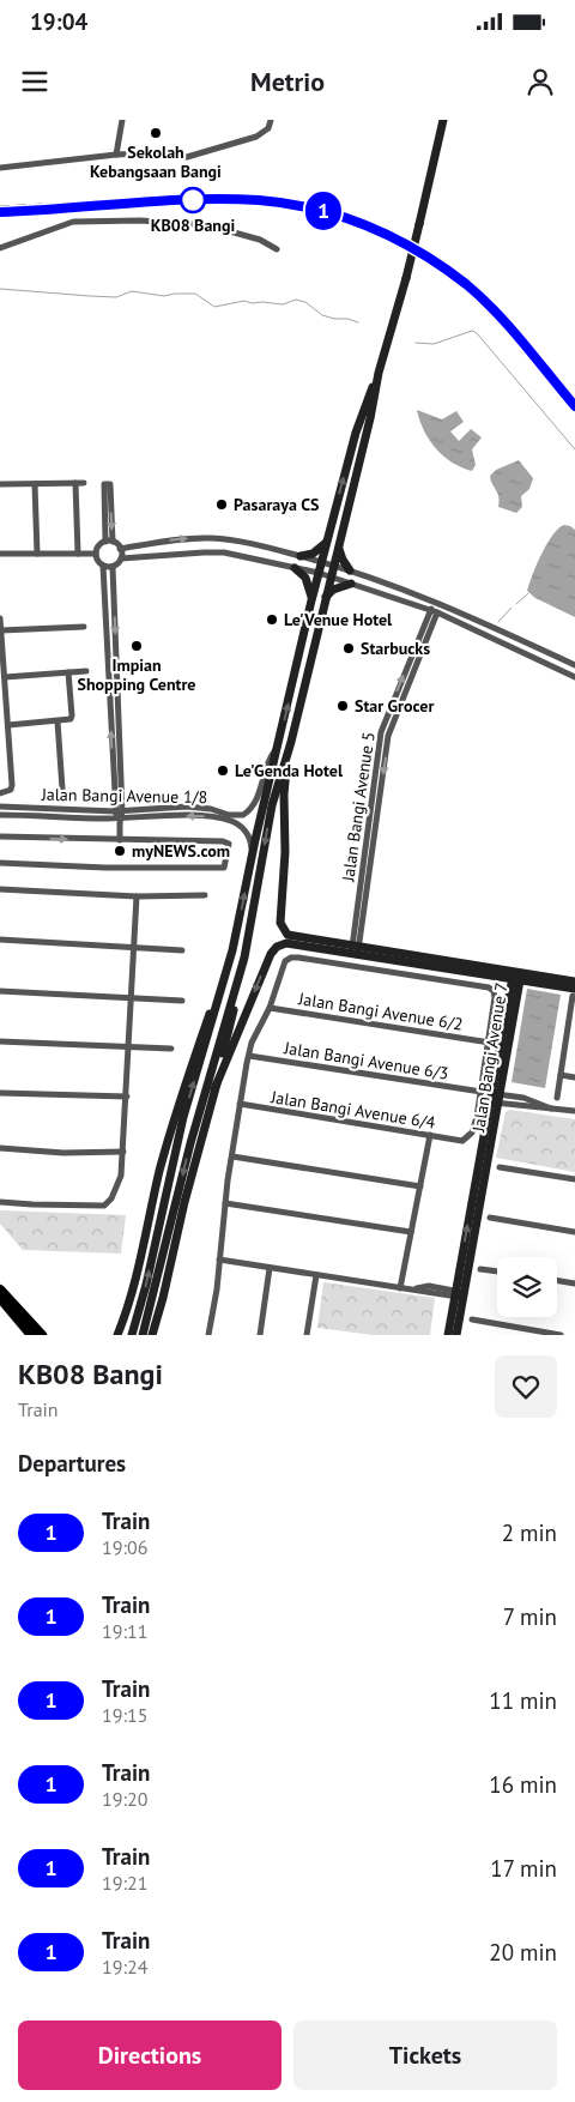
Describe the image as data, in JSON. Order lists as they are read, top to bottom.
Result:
{
  "streets": {
    "main road": ["Jalan Bangi Avenue 7"],
    "street": [
      "Jalan Bangi Avenue 1/8",
      "Jalan Bangi Avenue 5",
      "Jalan Bangi Avenue 6/2",
      "Jalan Bangi Avenue 6/3",
      "Jalan Bangi Avenue 6/4"
    ]
  },
  "crossings": [
    ["Jalan Bangi Avenue 7", "Jalan Bangi Avenue 6/3"],
    ["Jalan Bangi Avenue 7", "Jalan Bangi Avenue 6/4"],
    ["Jalan Bangi Avenue 6/3", "Jalan Bangi Avenue 6/4"]
  ],
  "places": [
    "Sekolah Kebangsaan Bangi",
    "KB08 Bangi",
    "Pasaraya CS",
    "Le'Venue Hotel",
    "Impian Shopping Centre",
    "Starbucks",
    "Star Grocer",
    "Le'Genda Hotel",
    "myNEWS.com"
  ],
  "page": {
    "status": "19:04",
    "header": "Metrio",
    "on_map": "1",
    "heading": [
      ["KB08 Bangi", "Train"],
      "Departures"
    ],
    "list": [
      {
        "mark": "1",
        "name": "Train",
        "note": "19:06",
        "value": "2 min"
      },
      {
        "mark": "1",
        "name": "Train",
        "note": "19:11",
        "value": "7 min"
      },
      {
        "mark": "1",
        "name": "Train",
        "note": "19:15",
        "value": "11 min"
      },
      {
        "mark": "1",
        "name": "Train",
        "note": "19:20",
        "value": "16 min"
      },
      {
        "mark": "1",
        "name": "Train",
        "note": "19:21",
        "value": "17 min"
      },
      {
        "mark": "1",
        "name": "Train",
        "note": "19:24",
        "value": "20 min"
      }
    ],
    "buttons": ["Directions", "Tickets"]
  }
}
